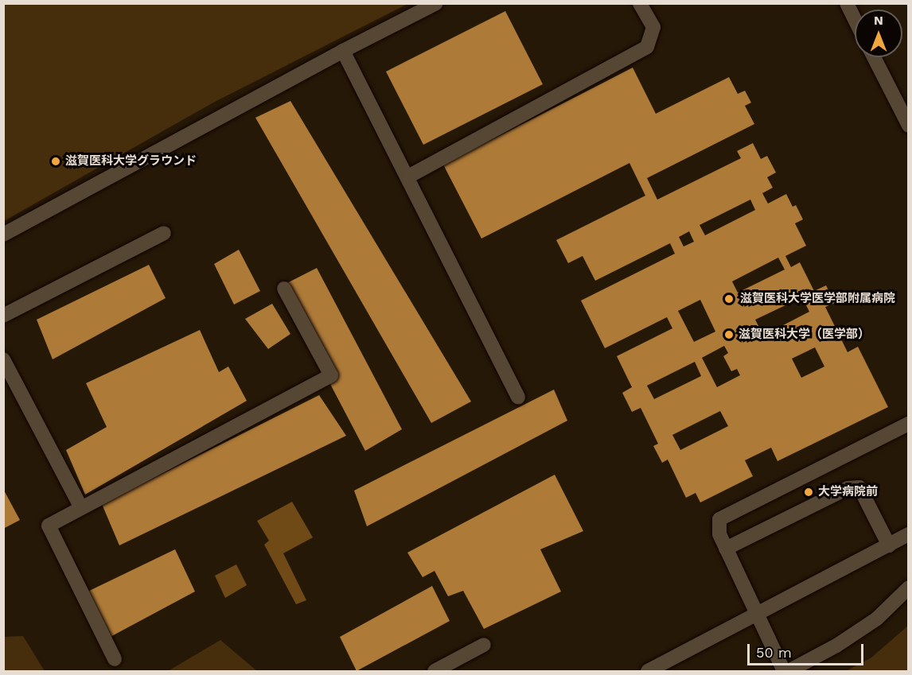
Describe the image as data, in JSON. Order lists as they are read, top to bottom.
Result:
{
  "places": [
    "滋賀医科大学グラウンド",
    "滋賀医科大学医学部附属病院",
    "滋賀医科大学（医学部）",
    "大学病院前"
  ],
  "scale_bar": "50 m",
  "north": "top"
}
